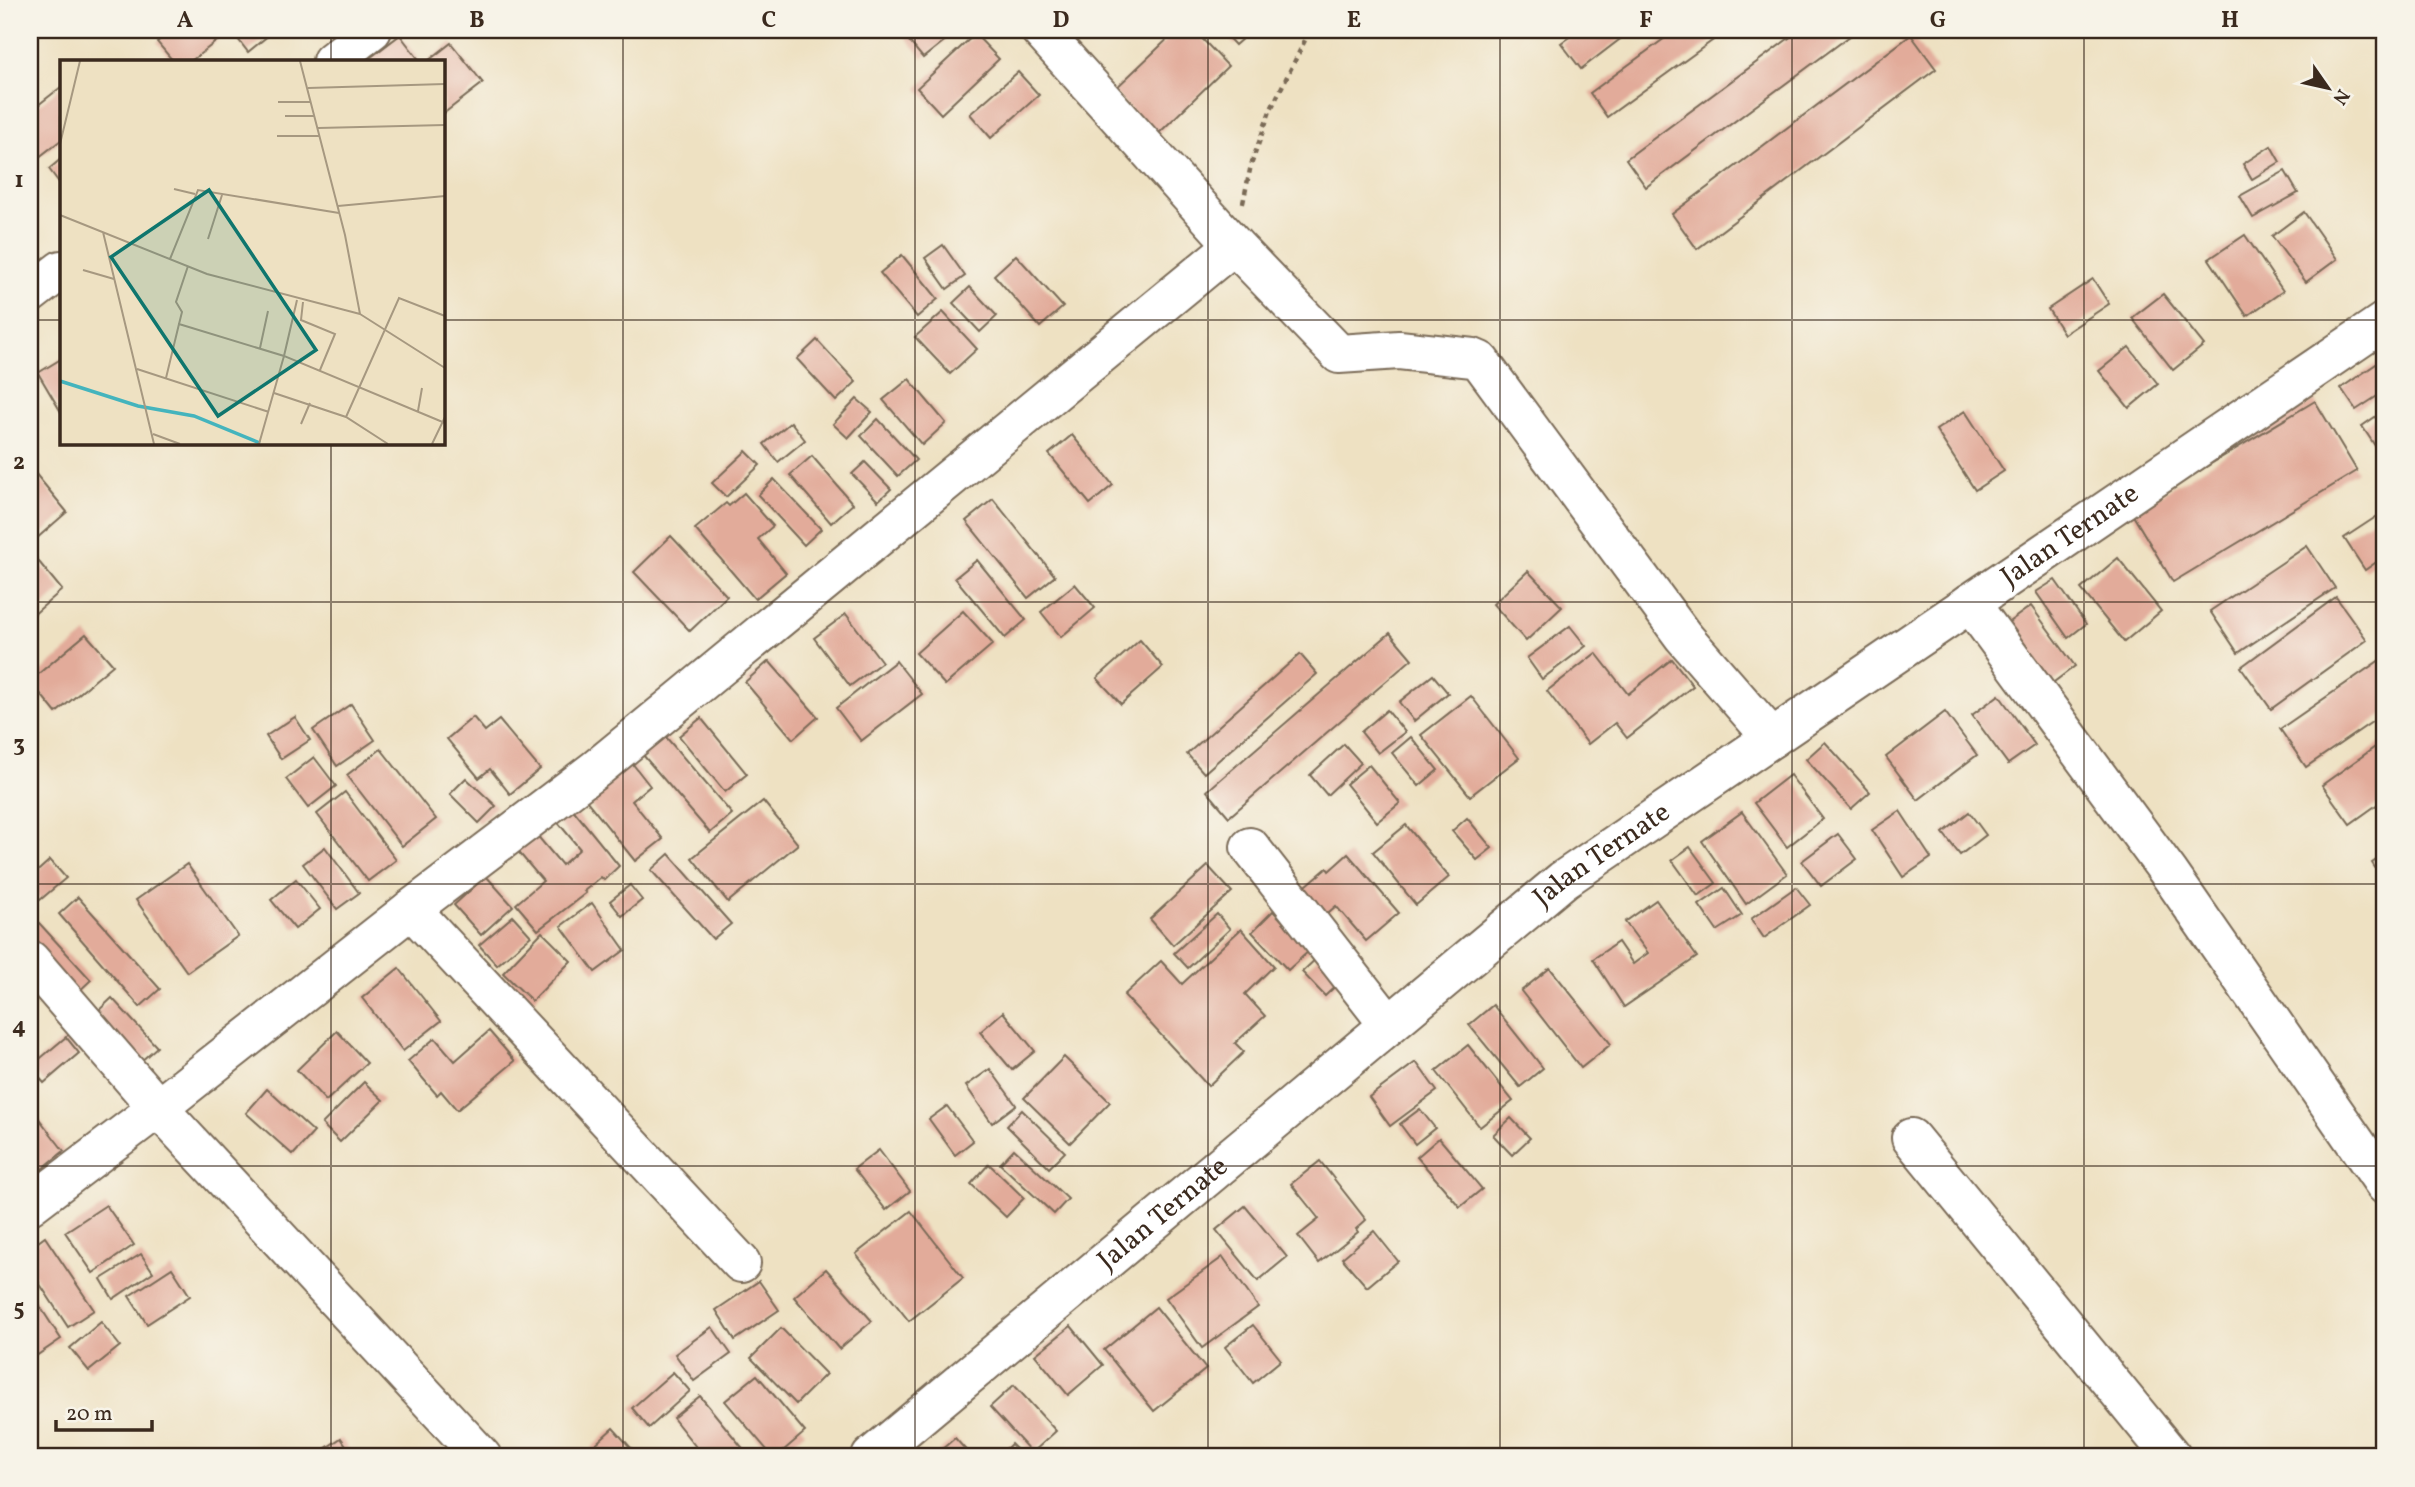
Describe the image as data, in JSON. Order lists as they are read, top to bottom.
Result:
{
  "streets": {
    "street": ["Jalan Ternate"]
  },
  "scale_bar": "20 m",
  "north": "bottom right",
  "grid": {
    "columns": [
      "A",
      "B",
      "C",
      "D",
      "E",
      "F",
      "G",
      "H"
    ],
    "rows": [
      "1",
      "2",
      "3",
      "4",
      "5"
    ]
  }
}
